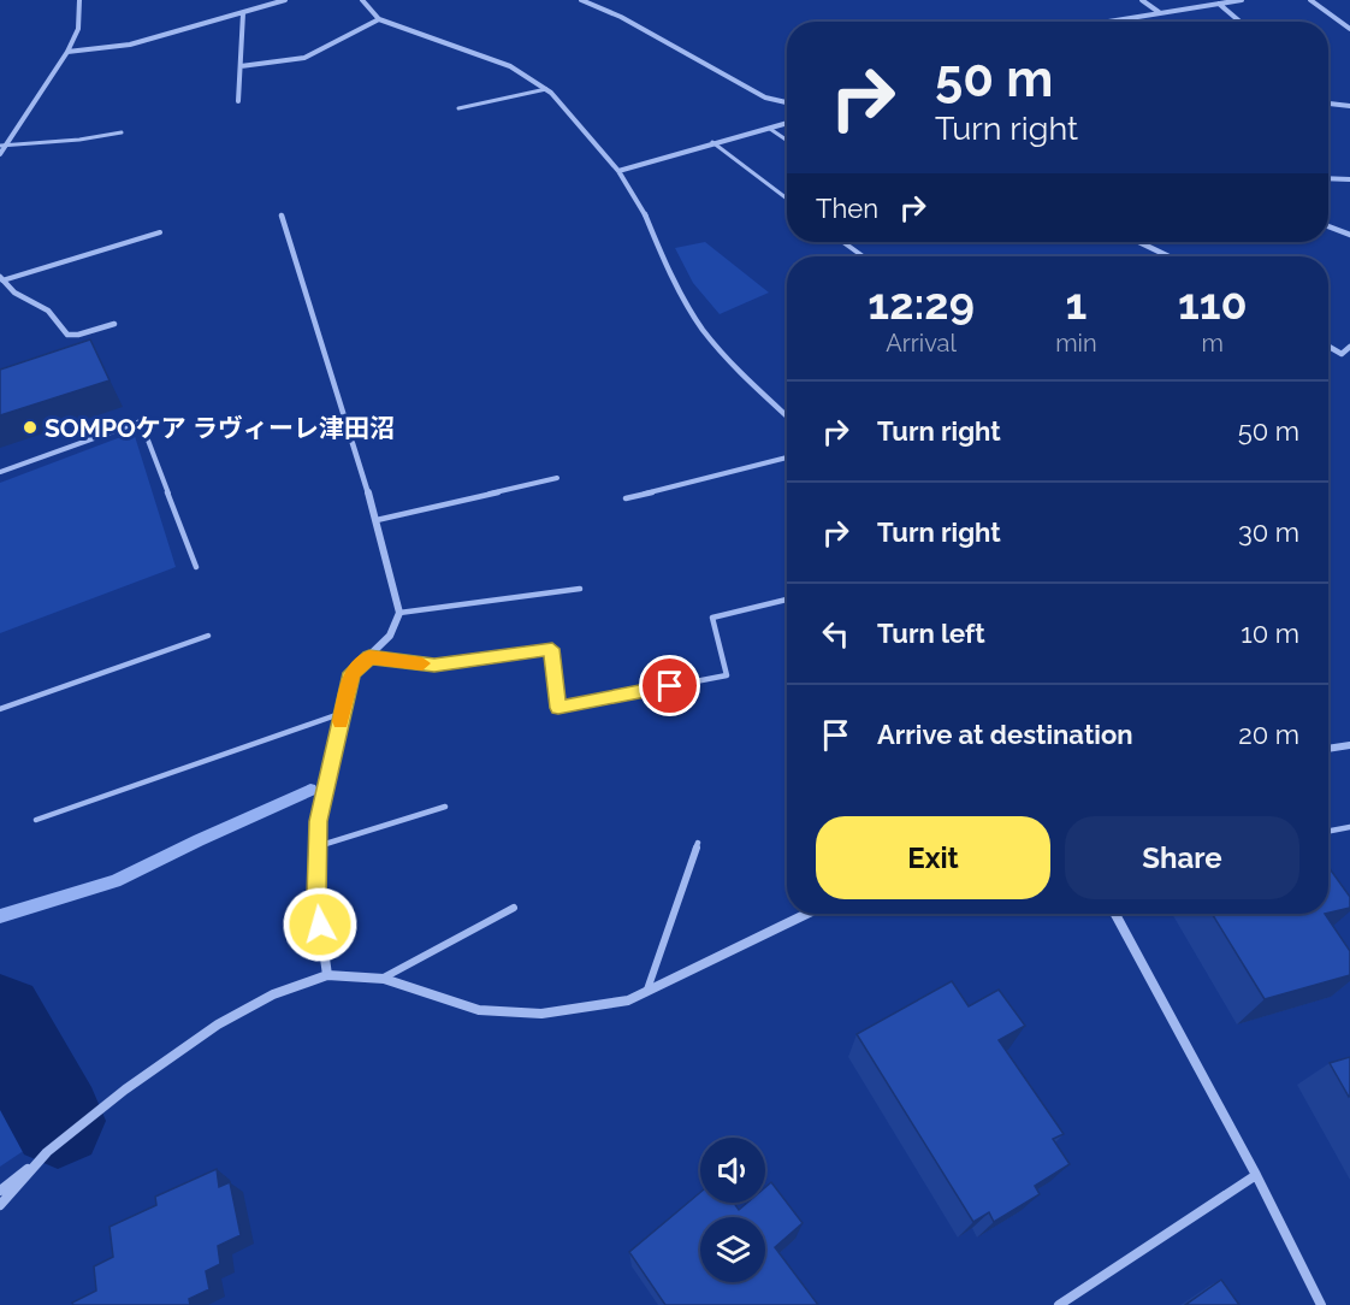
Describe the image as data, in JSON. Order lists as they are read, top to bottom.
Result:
{
  "places": ["SOMPOケア ラヴィーレ津田沼"],
  "page": {
    "turn": ["50 m", "Turn right"],
    "then": "Then",
    "eta": [
      "12:29",
      "Arrival",
      "1",
      "min",
      "110",
      "m"
    ],
    "list": [
      {
        "name": "Turn right",
        "value": "50 m"
      },
      {
        "name": "Turn right",
        "value": "30 m"
      },
      {
        "name": "Turn left",
        "value": "10 m"
      },
      {
        "name": "Arrive at destination",
        "value": "20 m"
      }
    ],
    "buttons": ["Exit", "Share"]
  }
}
